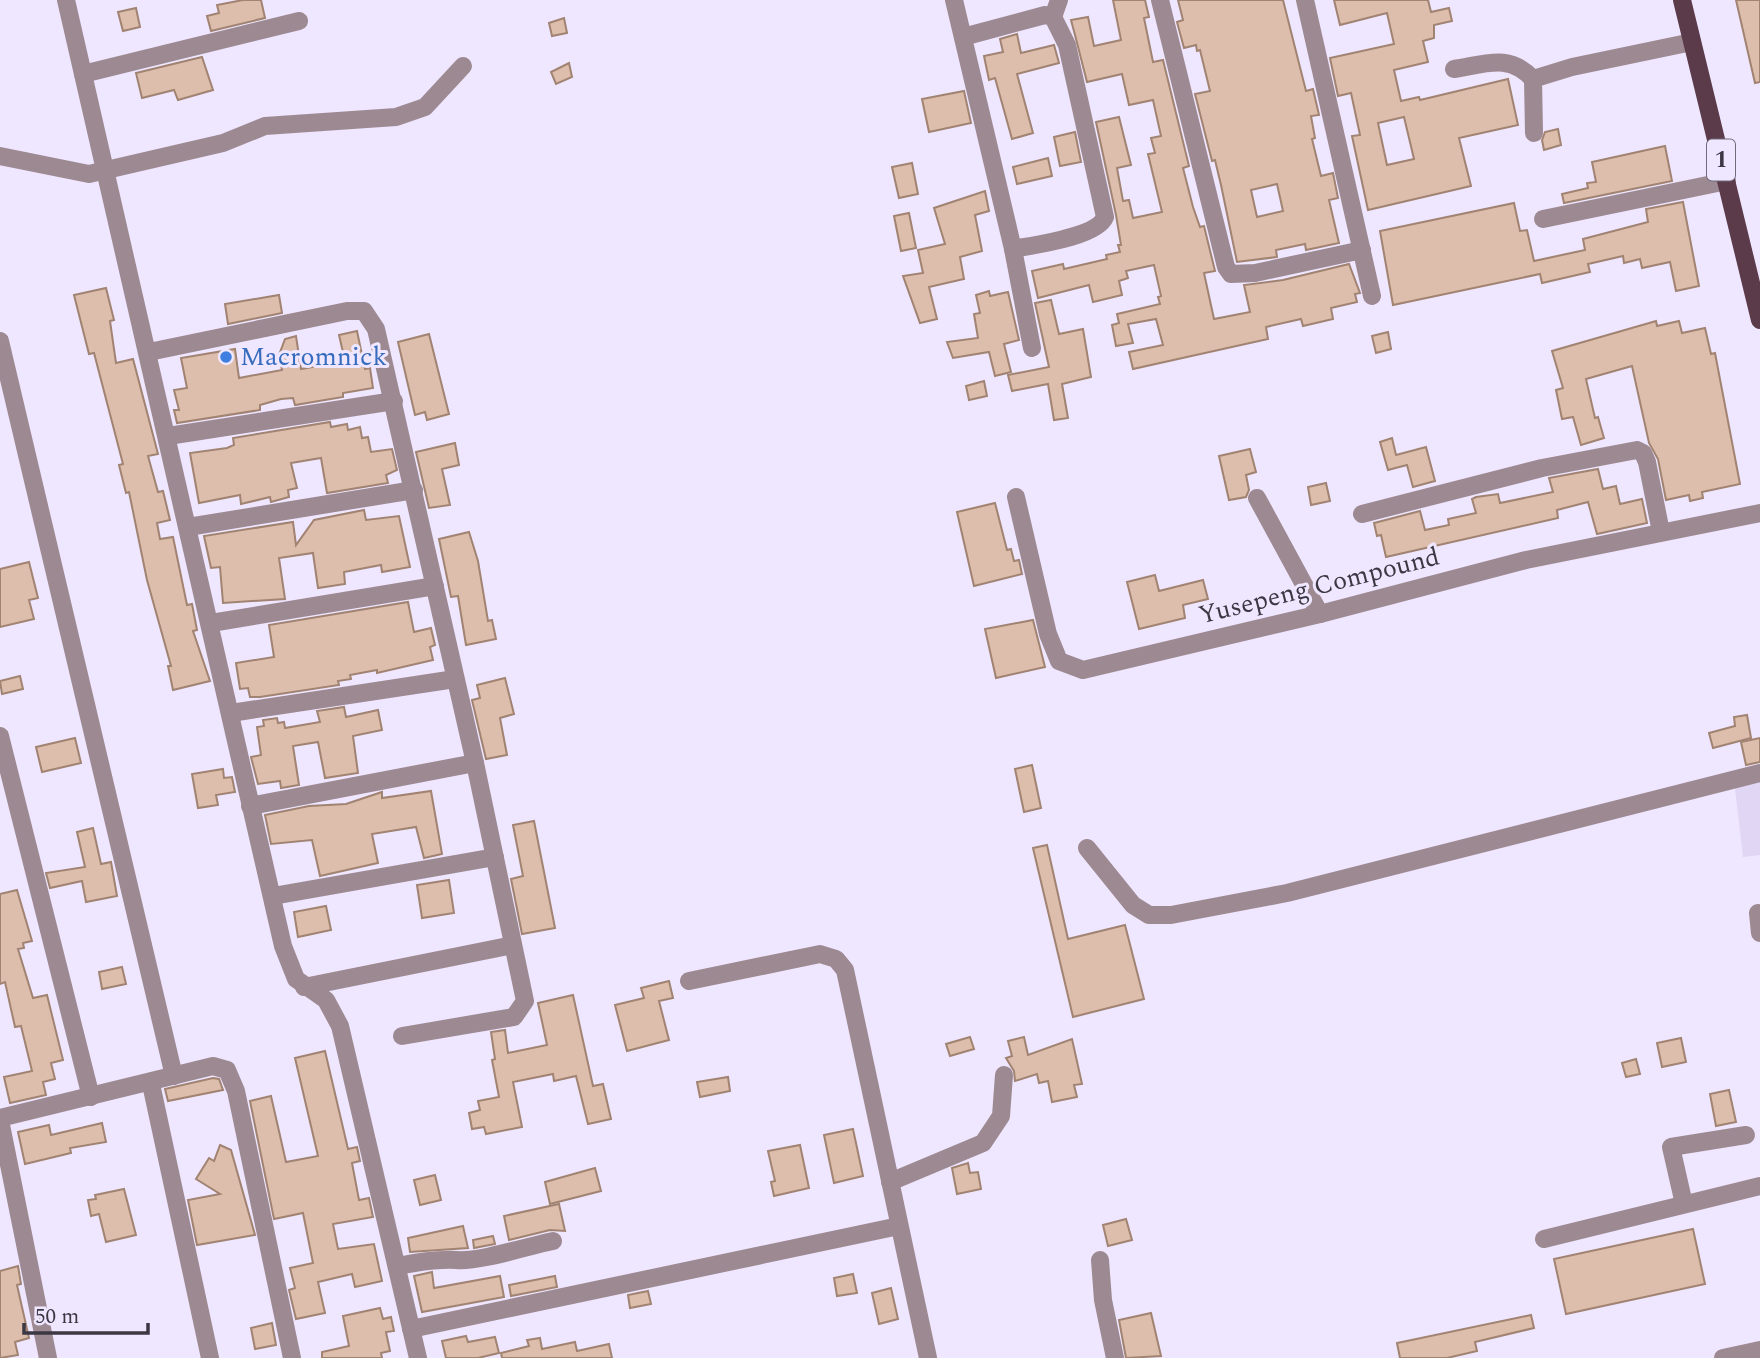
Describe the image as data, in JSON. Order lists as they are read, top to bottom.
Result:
{
  "streets": {
    "main road": ["1"],
    "street": ["Yusepeng Compound"]
  },
  "places": ["Macromnick"],
  "scale_bar": "50 m"
}
